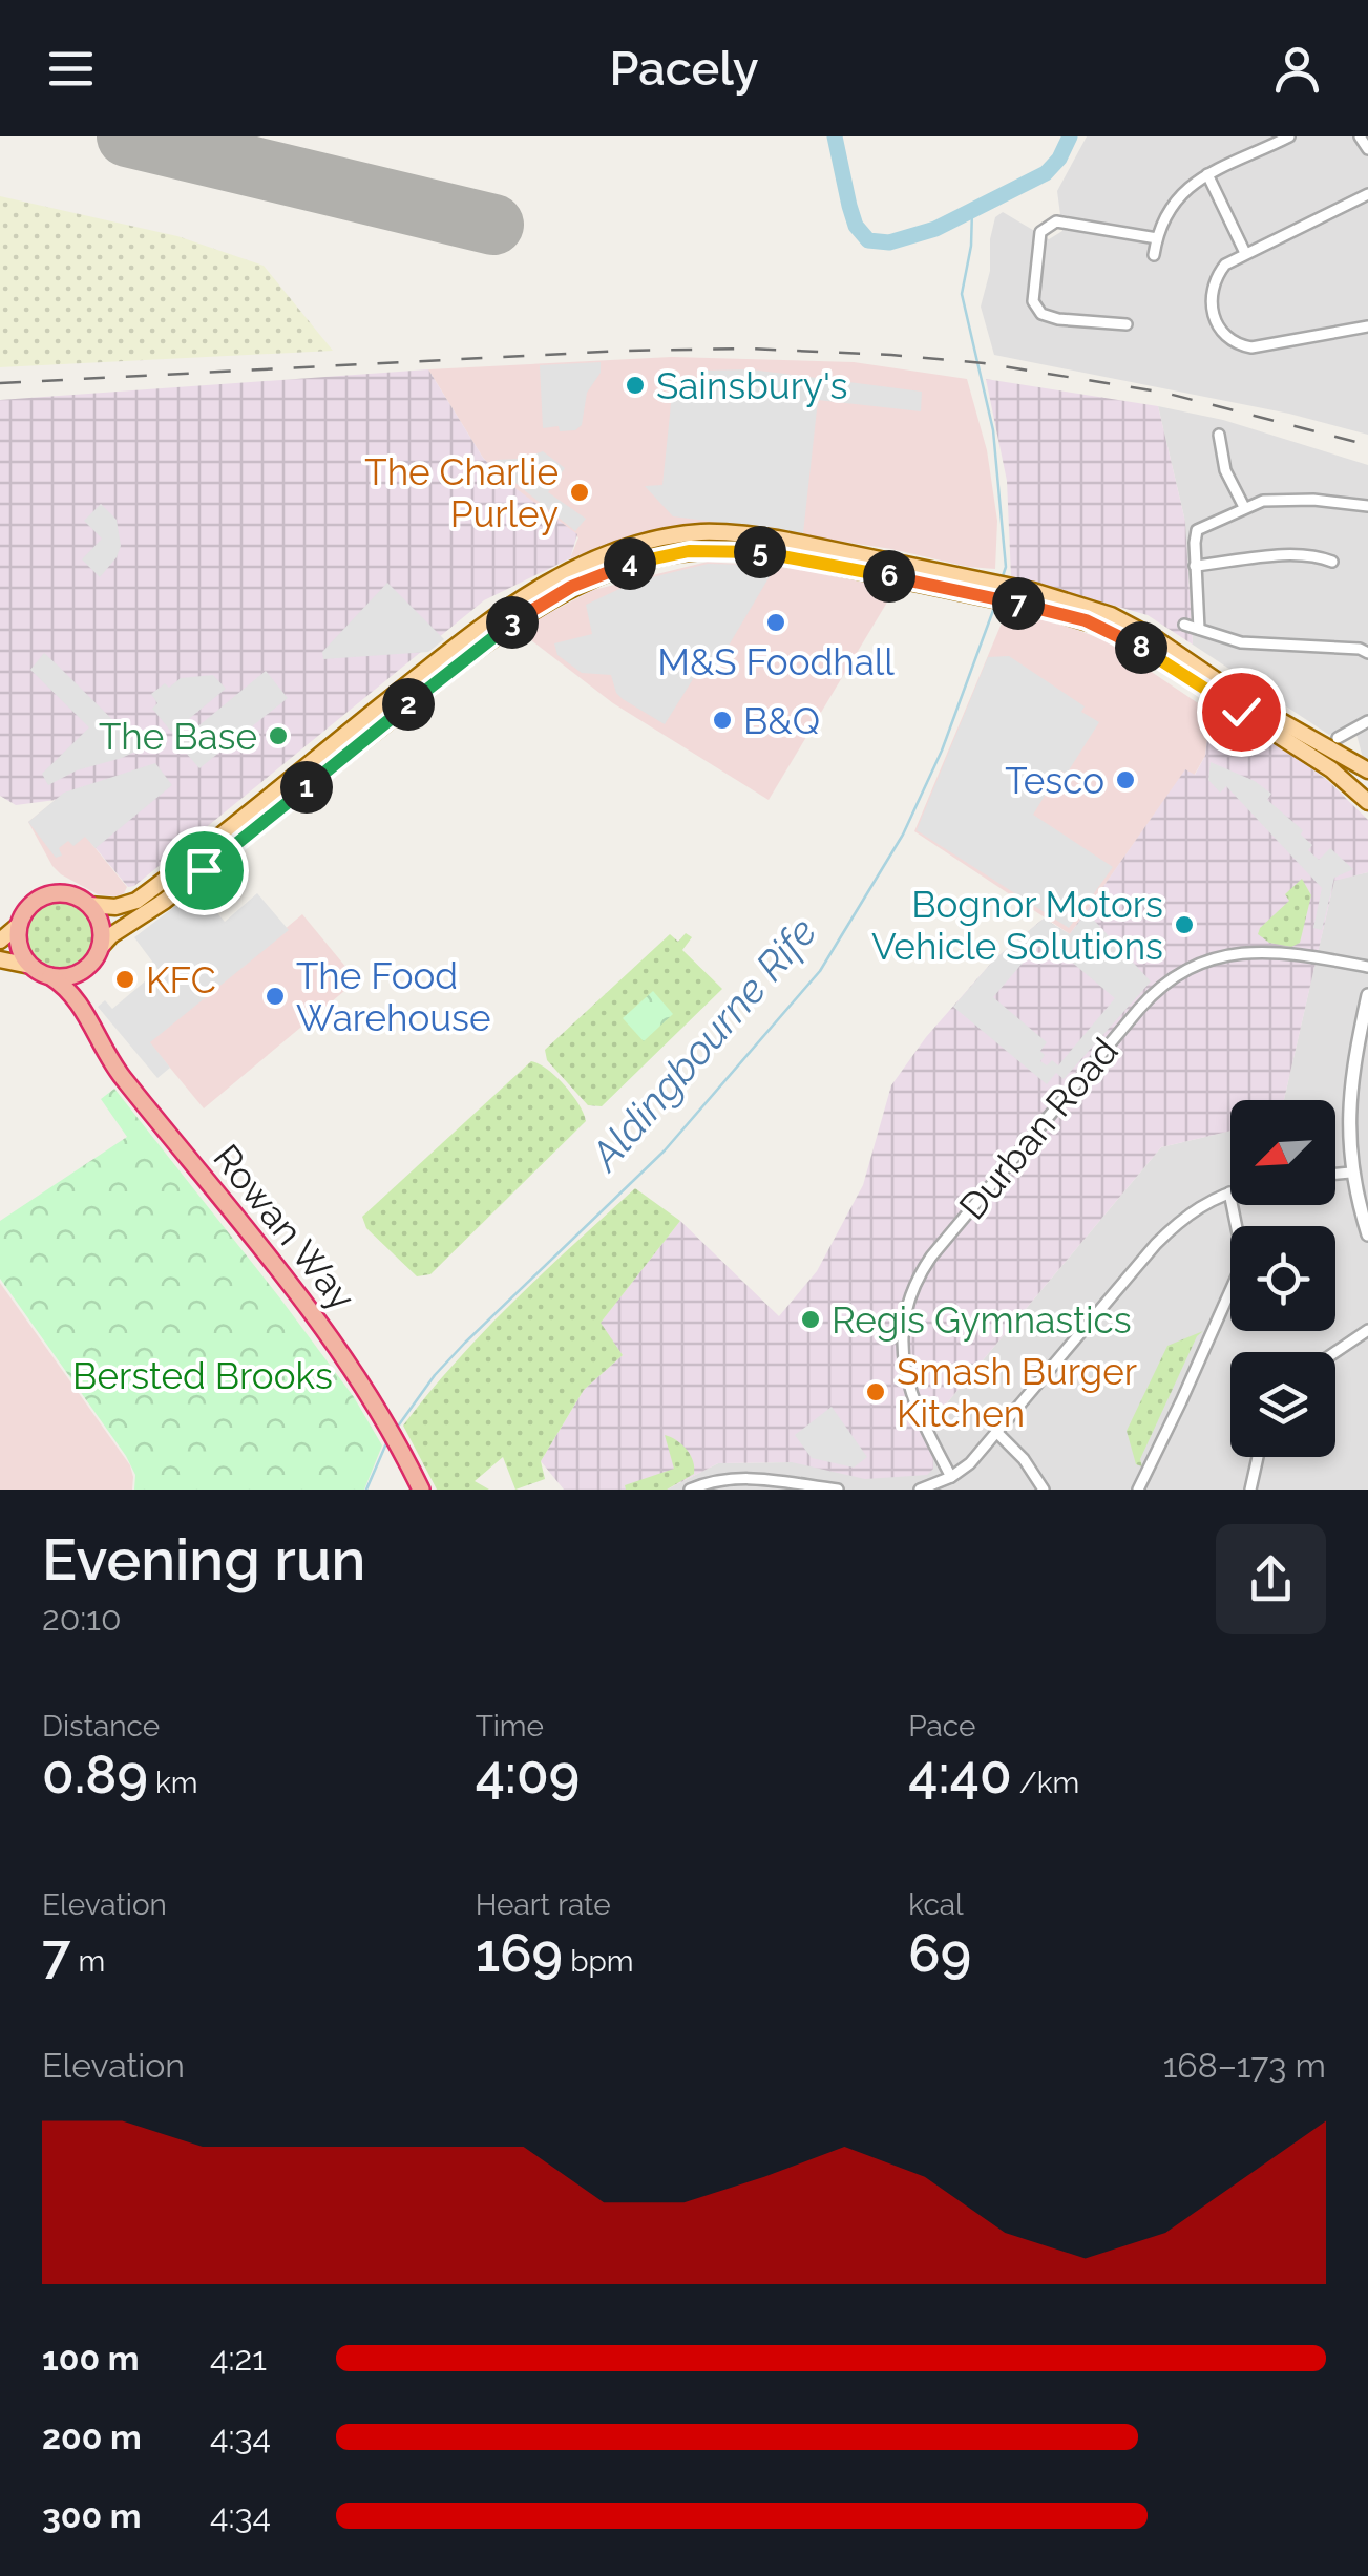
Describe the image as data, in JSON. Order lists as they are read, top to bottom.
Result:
{
  "streets": {
    "highway": ["Rowan Way"],
    "street": ["Durban Road"]
  },
  "water": ["Aldingbourne Rife"],
  "parks": ["Bersted Brooks"],
  "places": [
    "Sainsbury's",
    "The Charlie Purley",
    "M&S Foodhall",
    "B&Q",
    "The Base",
    "Tesco",
    "Bognor Motors Vehicle Solutions",
    "KFC",
    "The Food Warehouse",
    "Regis Gymnastics",
    "Smash Burger Kitchen"
  ],
  "north": "bottom left",
  "page": {
    "header": "Pacely",
    "pins": [
      "5",
      "4",
      "6",
      "7",
      "3",
      "8",
      "2",
      "1"
    ],
    "heading": ["Evening run", "20:10"],
    "stats": [
      ["Distance", "0.89 km"],
      ["Time", "4:09"],
      ["Pace", "4:40 /km"],
      ["Elevation", "7 m"],
      ["Heart rate", "169 bpm"],
      ["kcal", "69"]
    ],
    "chart": ["Elevation", "168–173 m"],
    "list": [
      {
        "name": "100 m",
        "note": "4:21"
      },
      {
        "name": "200 m",
        "note": "4:34"
      },
      {
        "name": "300 m",
        "note": "4:34"
      }
    ]
  }
}
